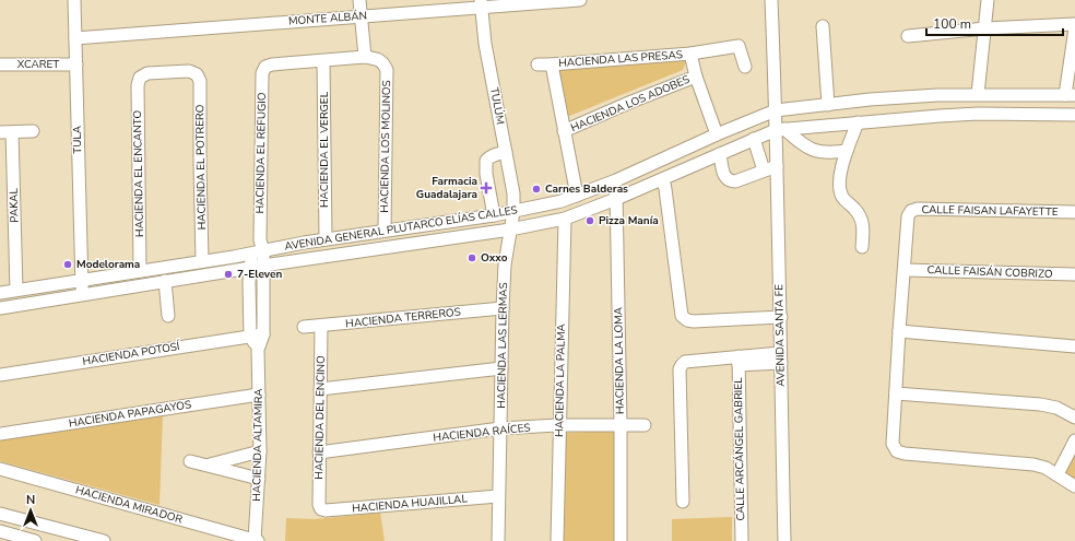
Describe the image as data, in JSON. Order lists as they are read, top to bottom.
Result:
{
  "streets": {
    "street": [
      "MONTE ALBÁN",
      "HACIENDA LAS PRESAS",
      "XCARET",
      "HACIENDA LOS ADOBES",
      "TULÚM",
      "TULA",
      "HACIENDA LOS MOLINOS",
      "HACIENDA EL VERGEL",
      "HACIENDA EL REFUGIO",
      "HACIENDA EL POTRERO",
      "HACIENDA EL ENCANTO",
      "PAKAL",
      "CALLE FAISAN LAFAYETTE",
      "AVENIDA GENERAL PLUTARCO ELÍAS CALLES",
      "CALLE FAISÁN COBRIZO",
      "HACIENDA TERREROS",
      "AVENIDA SANTA FE",
      "HACIENDA LAS LERMAS",
      "HACIENDA POTOSÍ",
      "HACIENDA LA LOMA",
      "HACIENDA LA PALMA",
      "HACIENDA PAPAGAYOS",
      "HACIENDA DEL ENCINO",
      "HACIENDA RAÍCES",
      "HACIENDA ALTAMIRA",
      "CALLE ARCÁNGEL GABRIEL",
      "HACIENDA HUAJILLAL",
      "HACIENDA MIRADOR"
    ]
  },
  "crossings": [
    ["MONTE ALBÁN", "TULÚM"],
    ["MONTE ALBÁN", "TULA"],
    ["XCARET", "TULA"],
    ["TULÚM", "AVENIDA GENERAL PLUTARCO ELÍAS CALLES"],
    ["TULÚM", "HACIENDA LAS LERMAS"],
    ["TULA", "AVENIDA GENERAL PLUTARCO ELÍAS CALLES"],
    ["HACIENDA LOS MOLINOS", "AVENIDA GENERAL PLUTARCO ELÍAS CALLES"],
    ["HACIENDA EL VERGEL", "HACIENDA EL REFUGIO"],
    ["HACIENDA EL VERGEL", "AVENIDA GENERAL PLUTARCO ELÍAS CALLES"],
    ["HACIENDA EL REFUGIO", "AVENIDA GENERAL PLUTARCO ELÍAS CALLES"],
    ["HACIENDA EL REFUGIO", "HACIENDA ALTAMIRA"],
    ["HACIENDA EL POTRERO", "HACIENDA EL ENCANTO"],
    ["HACIENDA EL POTRERO", "AVENIDA GENERAL PLUTARCO ELÍAS CALLES"],
    ["HACIENDA EL ENCANTO", "AVENIDA GENERAL PLUTARCO ELÍAS CALLES"],
    ["PAKAL", "AVENIDA GENERAL PLUTARCO ELÍAS CALLES"],
    ["CALLE FAISAN LAFAYETTE", "CALLE FAISÁN COBRIZO"],
    ["AVENIDA GENERAL PLUTARCO ELÍAS CALLES", "AVENIDA SANTA FE"],
    ["AVENIDA GENERAL PLUTARCO ELÍAS CALLES", "HACIENDA LAS LERMAS"],
    ["AVENIDA GENERAL PLUTARCO ELÍAS CALLES", "HACIENDA LA LOMA"],
    ["AVENIDA GENERAL PLUTARCO ELÍAS CALLES", "HACIENDA LA PALMA"],
    ["AVENIDA GENERAL PLUTARCO ELÍAS CALLES", "HACIENDA ALTAMIRA"],
    ["HACIENDA TERREROS", "HACIENDA LAS LERMAS"],
    ["HACIENDA TERREROS", "HACIENDA DEL ENCINO"],
    ["HACIENDA LAS LERMAS", "HACIENDA RAÍCES"],
    ["HACIENDA LAS LERMAS", "HACIENDA HUAJILLAL"],
    ["HACIENDA POTOSÍ", "HACIENDA ALTAMIRA"],
    ["HACIENDA LA LOMA", "HACIENDA RAÍCES"],
    ["HACIENDA LA PALMA", "HACIENDA RAÍCES"],
    ["HACIENDA PAPAGAYOS", "HACIENDA ALTAMIRA"],
    ["HACIENDA DEL ENCINO", "HACIENDA RAÍCES"],
    ["HACIENDA DEL ENCINO", "HACIENDA HUAJILLAL"],
    ["HACIENDA ALTAMIRA", "HACIENDA MIRADOR"]
  ],
  "places": {
    "health": ["Farmacia Guadalajara"],
    "other": [
      "Carnes Balderas",
      "Pizza Manía",
      "Oxxo",
      "Modelorama",
      "7-Eleven"
    ]
  },
  "scale_bar": "100 m",
  "north": "top"
}
